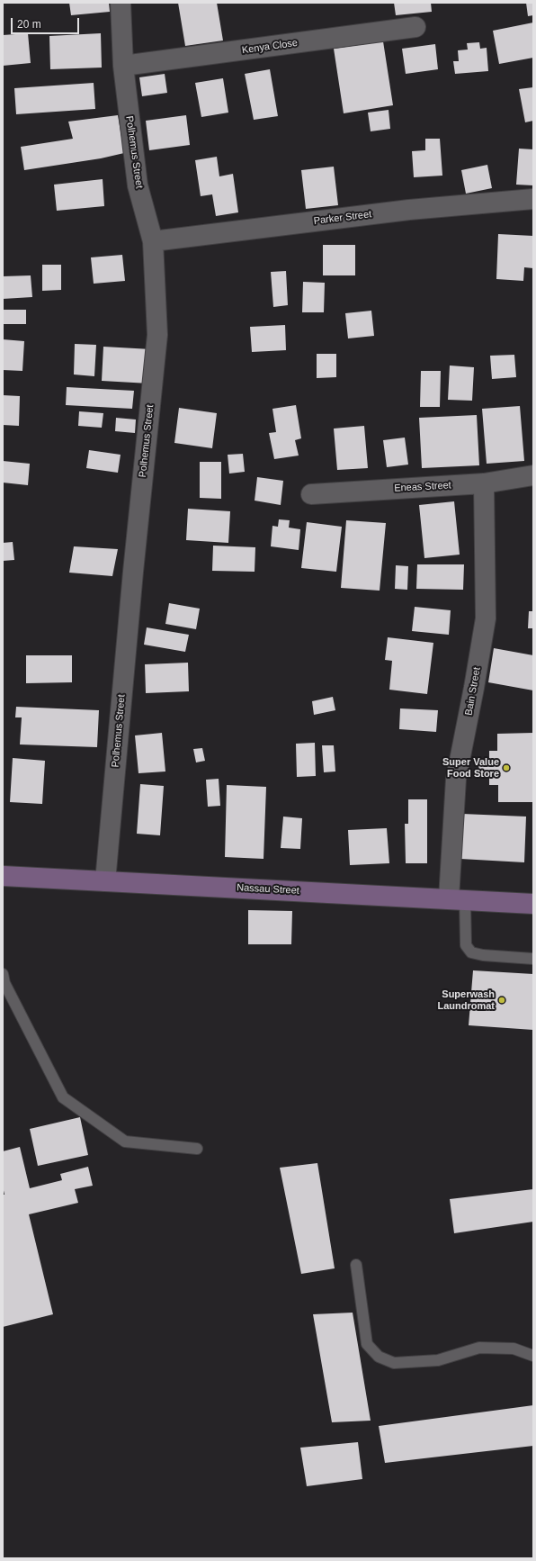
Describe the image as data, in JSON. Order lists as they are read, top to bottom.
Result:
{
  "streets": {
    "main road": ["Nassau Street"],
    "street": [
      "Kenya Close",
      "Polhemus Street",
      "Parker Street",
      "Eneas Street",
      "Bain Street"
    ]
  },
  "crossings": [
    ["Kenya Close", "Polhemus Street"],
    ["Polhemus Street", "Parker Street"],
    ["Polhemus Street", "Nassau Street"],
    ["Eneas Street", "Bain Street"],
    ["Bain Street", "Nassau Street"]
  ],
  "places": ["Super Value Food Store", "Superwash Laundromat"],
  "scale_bar": "20 m"
}
